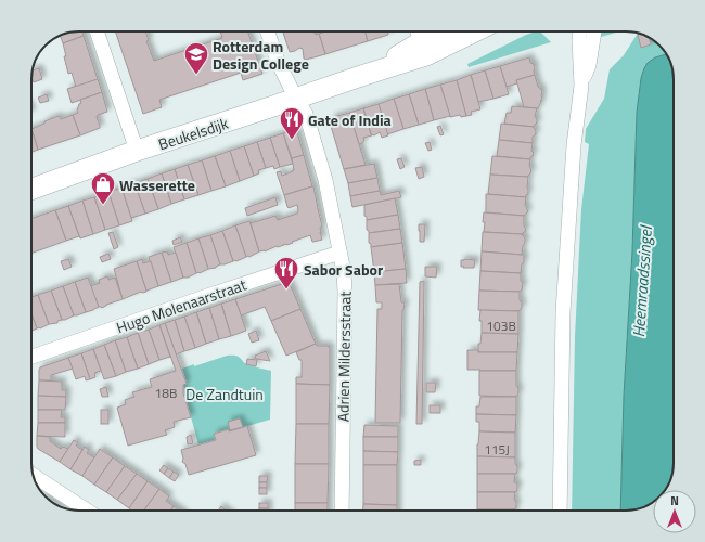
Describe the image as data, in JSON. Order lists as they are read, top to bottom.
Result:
{
  "streets": {
    "main road": ["Beukelsdijk"],
    "street": ["Hugo Molenaarstraat", "Adrien Mildersstraat"]
  },
  "crossings": [
    ["Beukelsdijk", "Adrien Mildersstraat"],
    ["Hugo Molenaarstraat", "Adrien Mildersstraat"]
  ],
  "water": ["Heemraadssingel"],
  "parks": ["De Zandtuin"],
  "places": {
    "school or university": ["Rotterdam Design College"],
    "restaurant": ["Gate of India", "Sabor Sabor"],
    "shop": ["Wasserette"]
  },
  "house_numbers": ["103B", "18B", "115J"],
  "north": "top"
}
